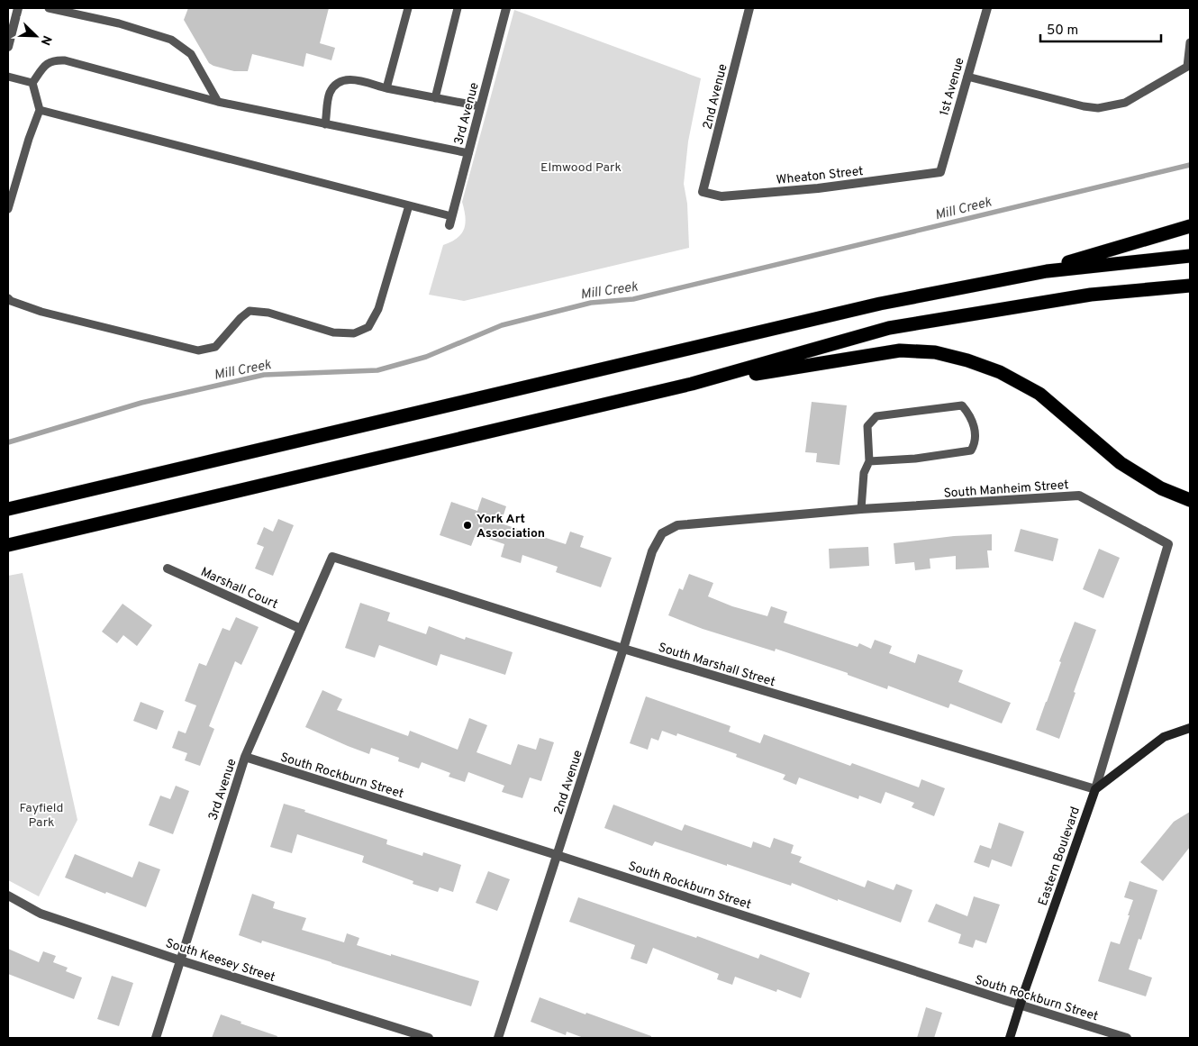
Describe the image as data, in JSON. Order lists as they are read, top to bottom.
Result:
{
  "streets": {
    "street": [
      "1st Avenue",
      "2nd Avenue",
      "3rd Avenue",
      "Wheaton Street",
      "South Manheim Street",
      "Marshall Court",
      "South Marshall Street",
      "South Rockburn Street",
      "Eastern Boulevard",
      "South Keesey Street"
    ]
  },
  "crossings": [
    ["1st Avenue", "Wheaton Street"],
    ["2nd Avenue", "Wheaton Street"],
    ["2nd Avenue", "South Manheim Street"],
    ["2nd Avenue", "South Marshall Street"],
    ["2nd Avenue", "South Rockburn Street"],
    ["3rd Avenue", "Marshall Court"],
    ["3rd Avenue", "South Marshall Street"],
    ["3rd Avenue", "South Rockburn Street"],
    ["3rd Avenue", "South Keesey Street"],
    ["South Manheim Street", "South Marshall Street"],
    ["South Manheim Street", "Eastern Boulevard"],
    ["South Marshall Street", "Eastern Boulevard"],
    ["South Rockburn Street", "Eastern Boulevard"]
  ],
  "water": ["Mill Creek"],
  "parks": ["Elmwood Park", "Fayfield Park"],
  "places": ["York Art Association"],
  "scale_bar": "50 m",
  "north": "bottom right"
}
